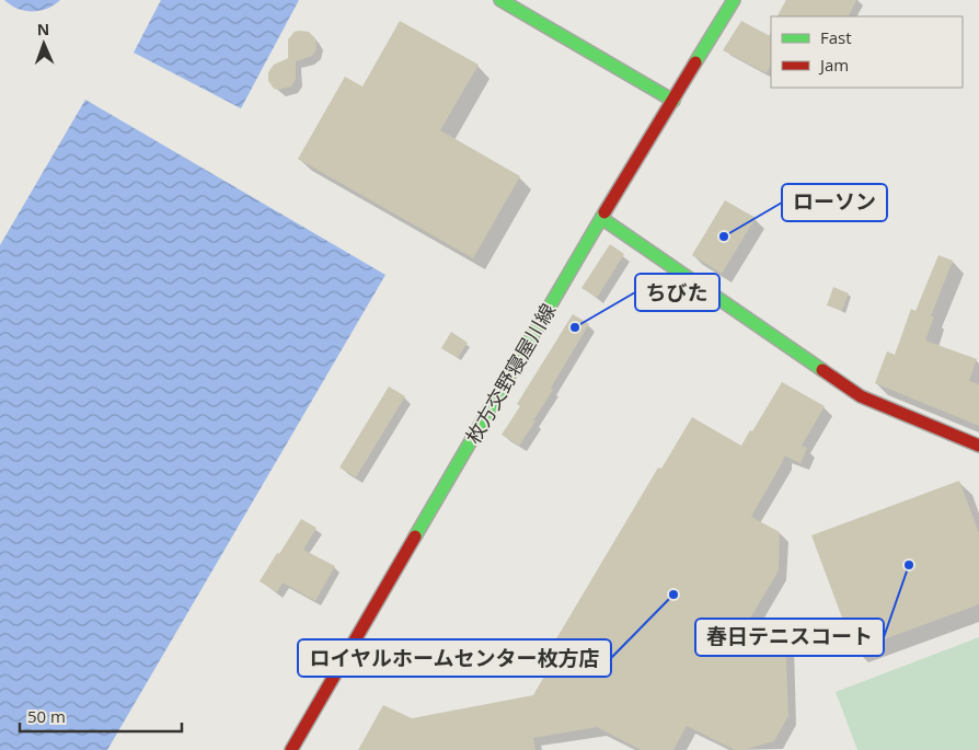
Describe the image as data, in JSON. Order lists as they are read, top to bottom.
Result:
{
  "streets": {
    "main road": ["枚方交野寝屋川線"]
  },
  "places": [
    "ローソン",
    "ちびた",
    "春日テニスコート",
    "ロイヤルホームセンター枚方店"
  ],
  "legend": ["Fast", "Jam"],
  "scale_bar": "50 m",
  "north": "top"
}
